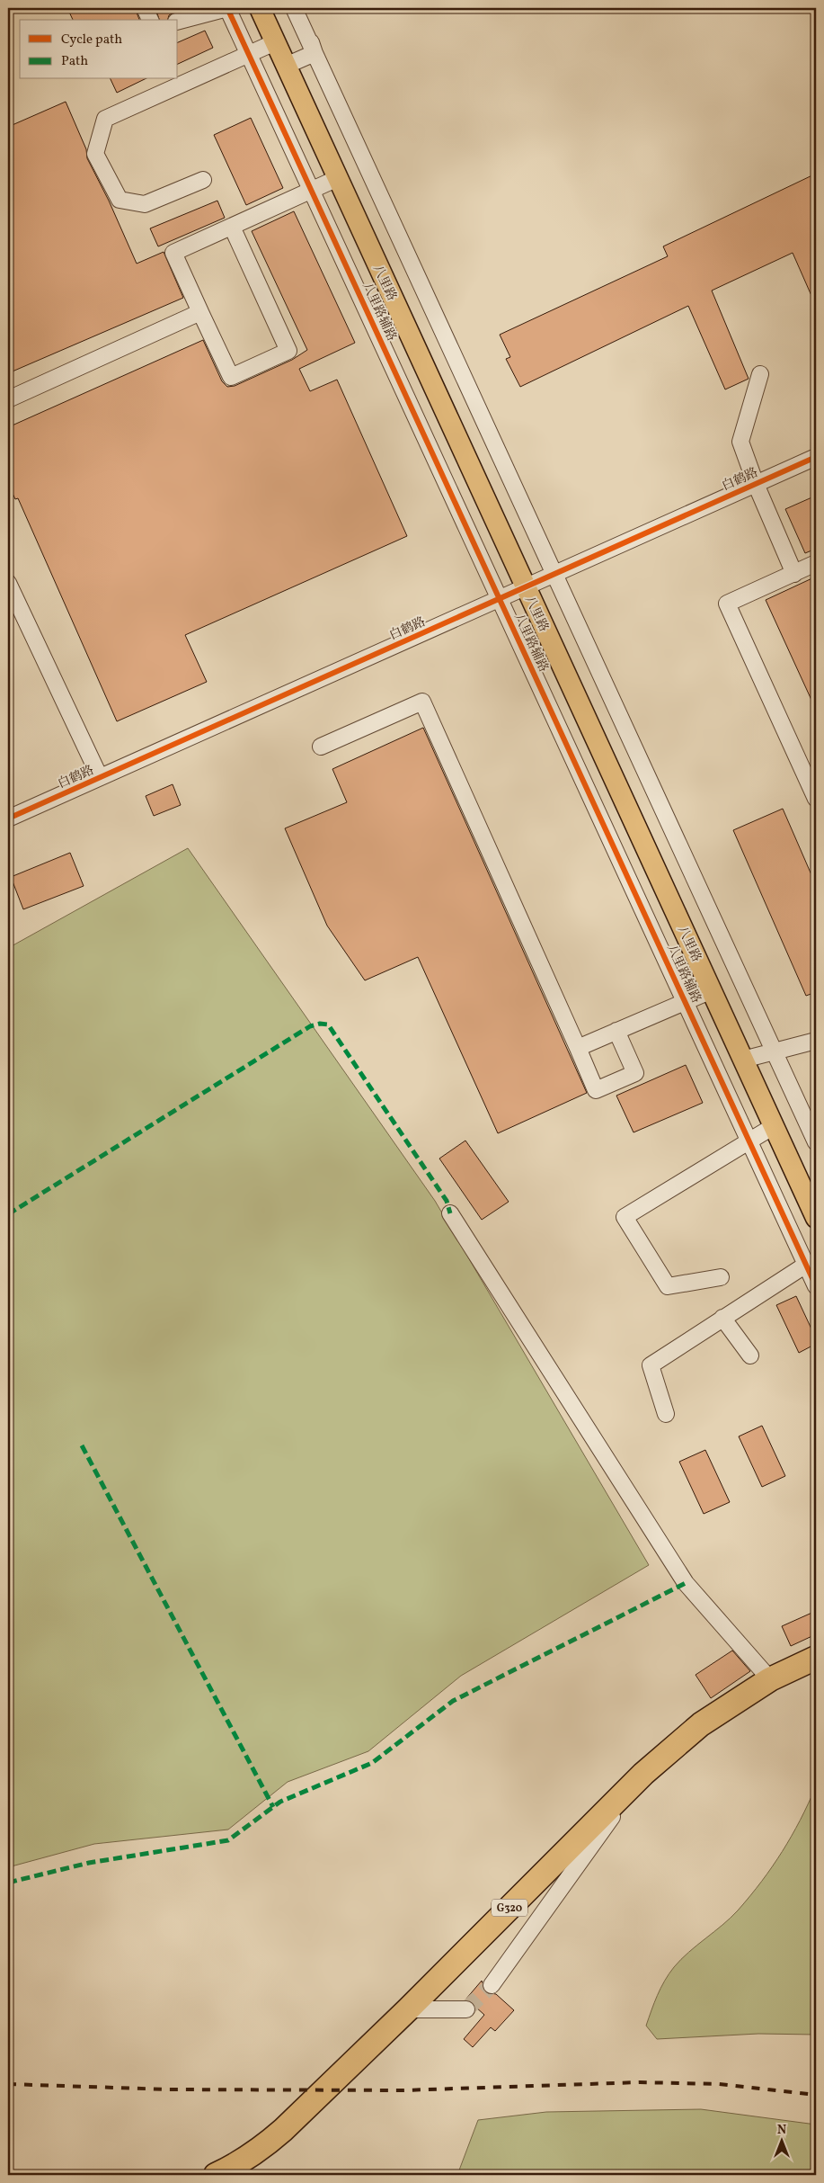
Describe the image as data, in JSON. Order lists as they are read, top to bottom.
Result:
{
  "streets": {
    "highway": ["G320"],
    "main road": ["八里路"],
    "street": ["八里路辅路", "白鹤路"]
  },
  "crossings": [
    ["八里路", "白鹤路"],
    ["八里路辅路", "白鹤路"]
  ],
  "legend": ["Cycle path", "Path"],
  "north": "top"
}
